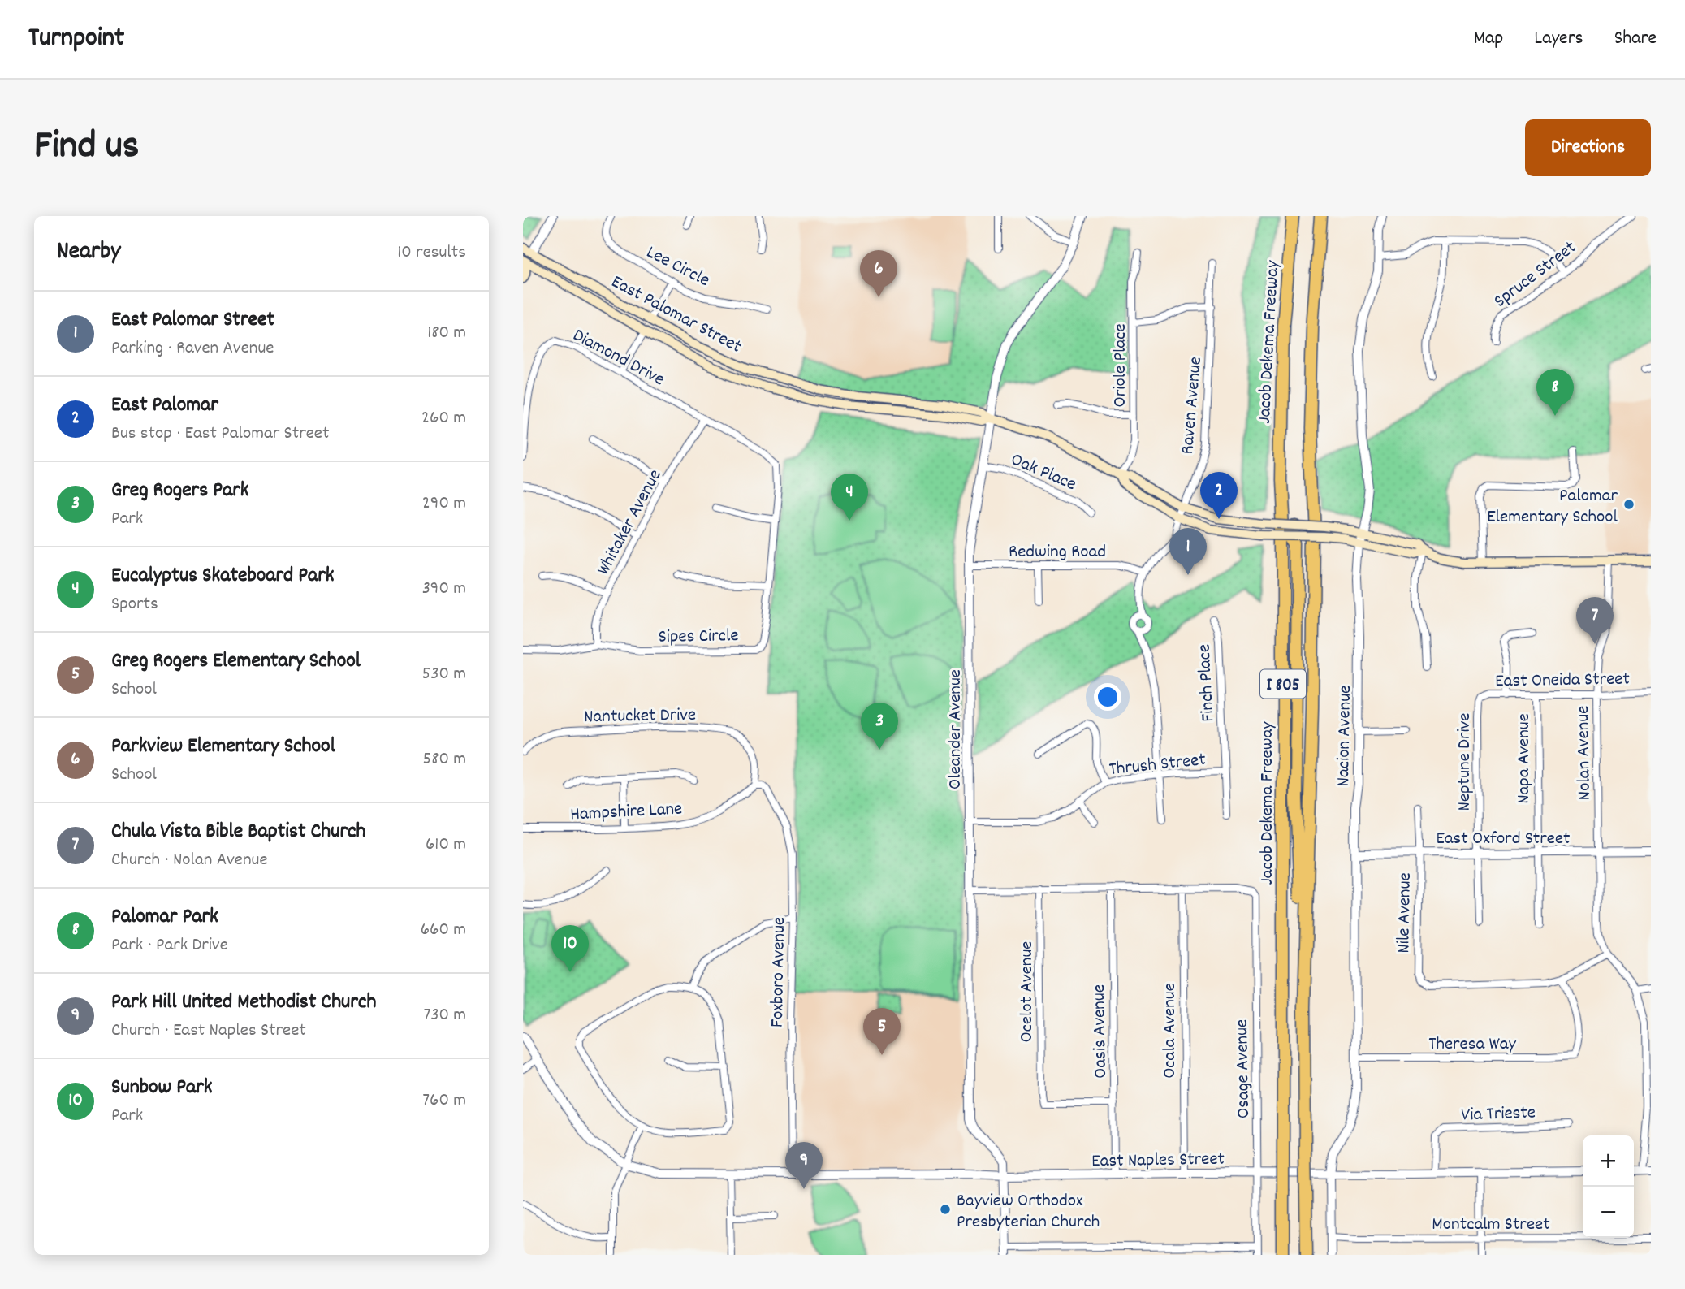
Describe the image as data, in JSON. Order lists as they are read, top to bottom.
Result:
{
  "streets": {
    "highway": ["Jacob Dekema Freeway", "I 805"],
    "main road": ["East Palomar Street"],
    "street": [
      "Lee Circle",
      "Spruce Street",
      "Diamond Drive",
      "Oriole Place",
      "Raven Avenue",
      "Oak Place",
      "Whitaker Avenue",
      "Redwing Road",
      "Sipes Circle",
      "East Oneida Street",
      "Finch Place",
      "Nantucket Drive",
      "Oleander Avenue",
      "Nacion Avenue",
      "Nolan Avenue",
      "Napa Avenue",
      "Neptune Drive",
      "Thrush Street",
      "Hampshire Lane",
      "East Oxford Street",
      "Nile Avenue",
      "Foxboro Avenue",
      "Ocelot Avenue",
      "Ocala Avenue",
      "Oasis Avenue",
      "Theresa Way",
      "Osage Avenue",
      "Via Trieste",
      "East Naples Street",
      "Montcalm Street"
    ]
  },
  "crossings": [
    ["East Palomar Street", "Oriole Place"],
    ["East Palomar Street", "Raven Avenue"],
    ["East Palomar Street", "Oleander Avenue"],
    ["East Palomar Street", "Nacion Avenue"],
    ["East Palomar Street", "Nolan Avenue"],
    ["Diamond Drive", "Whitaker Avenue"],
    ["Diamond Drive", "Sipes Circle"],
    ["Raven Avenue", "Redwing Road"],
    ["Oak Place", "Oleander Avenue"],
    ["Whitaker Avenue", "Sipes Circle"],
    ["Redwing Road", "Oleander Avenue"],
    ["East Oneida Street", "Nolan Avenue"],
    ["East Oneida Street", "Napa Avenue"],
    ["East Oneida Street", "Neptune Drive"],
    ["Finch Place", "Thrush Street"],
    ["Nantucket Drive", "Hampshire Lane"],
    ["Nantucket Drive", "Foxboro Avenue"],
    ["Oleander Avenue", "Thrush Street"],
    ["Oleander Avenue", "East Naples Street"],
    ["Nacion Avenue", "East Oxford Street"],
    ["Nacion Avenue", "Theresa Way"],
    ["Nacion Avenue", "East Naples Street"],
    ["Nacion Avenue", "Montcalm Street"],
    ["Nolan Avenue", "East Oxford Street"],
    ["Napa Avenue", "East Oxford Street"],
    ["Neptune Drive", "East Oxford Street"],
    ["Hampshire Lane", "Foxboro Avenue"],
    ["East Oxford Street", "Nile Avenue"],
    ["Nile Avenue", "Theresa Way"],
    ["Foxboro Avenue", "East Naples Street"],
    ["Ocelot Avenue", "Oasis Avenue"],
    ["Ocala Avenue", "Osage Avenue"],
    ["Ocala Avenue", "East Naples Street"],
    ["Oasis Avenue", "East Naples Street"],
    ["Osage Avenue", "East Naples Street"],
    ["Via Trieste", "East Naples Street"]
  ],
  "places": ["Palomar Elementary School", "Bayview Orthodox Presbyterian Church"],
  "page": {
    "header": "Turnpoint",
    "nav": ["Map", "Layers", "Share"],
    "title": "Find us",
    "buttons": "Directions",
    "heading": ["Nearby", "10 results"],
    "pins": [
      "6",
      "8",
      "2",
      "4",
      "1",
      "7",
      "3",
      "10",
      "5",
      "9"
    ],
    "list": [
      {
        "mark": "1",
        "name": "East Palomar Street",
        "note": "Parking · Raven Avenue",
        "value": "180 m"
      },
      {
        "mark": "2",
        "name": "East Palomar",
        "note": "Bus stop · East Palomar Street",
        "value": "260 m"
      },
      {
        "mark": "3",
        "name": "Greg Rogers Park",
        "note": "Park",
        "value": "290 m"
      },
      {
        "mark": "4",
        "name": "Eucalyptus Skateboard Park",
        "note": "Sports",
        "value": "390 m"
      },
      {
        "mark": "5",
        "name": "Greg Rogers Elementary School",
        "note": "School",
        "value": "530 m"
      },
      {
        "mark": "6",
        "name": "Parkview Elementary School",
        "note": "School",
        "value": "580 m"
      },
      {
        "mark": "7",
        "name": "Chula Vista Bible Baptist Church",
        "note": "Church · Nolan Avenue",
        "value": "610 m"
      },
      {
        "mark": "8",
        "name": "Palomar Park",
        "note": "Park · Park Drive",
        "value": "660 m"
      },
      {
        "mark": "9",
        "name": "Park Hill United Methodist Church",
        "note": "Church · East Naples Street",
        "value": "730 m"
      },
      {
        "mark": "10",
        "name": "Sunbow Park",
        "note": "Park",
        "value": "760 m"
      }
    ],
    "map_buttons": ["+", "−"]
  }
}
